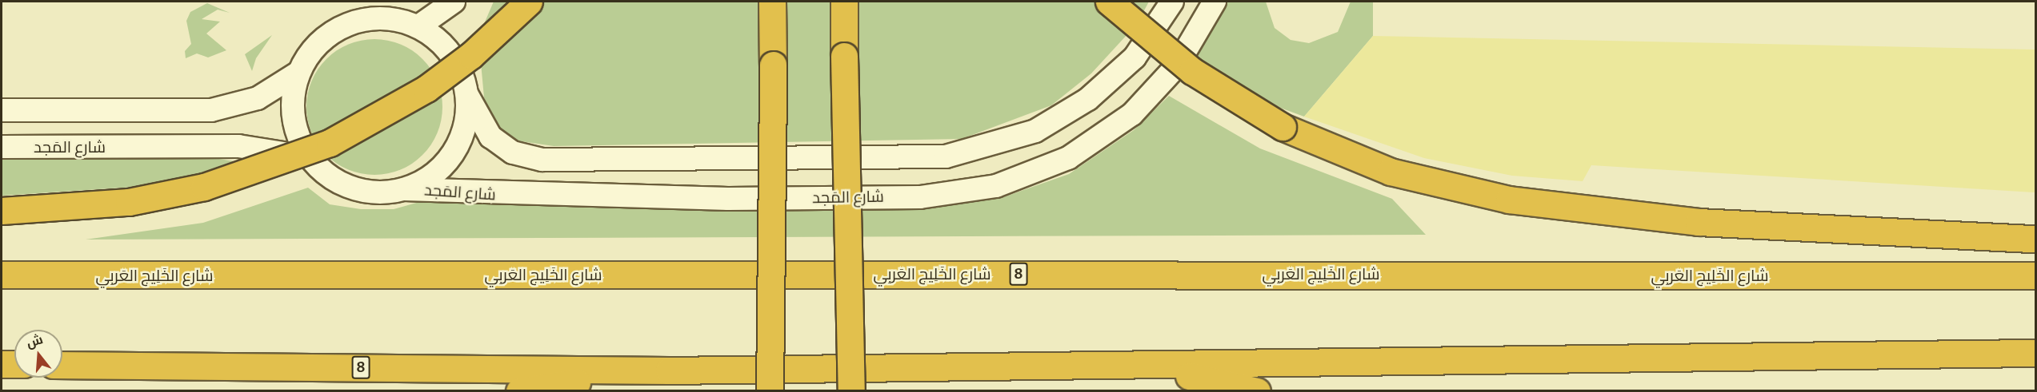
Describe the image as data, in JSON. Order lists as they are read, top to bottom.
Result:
{
  "streets": {
    "highway": ["شارع الخَلِيج العَربِي", "8"],
    "street": ["شارع المَجد"]
  },
  "north": "top"
}
